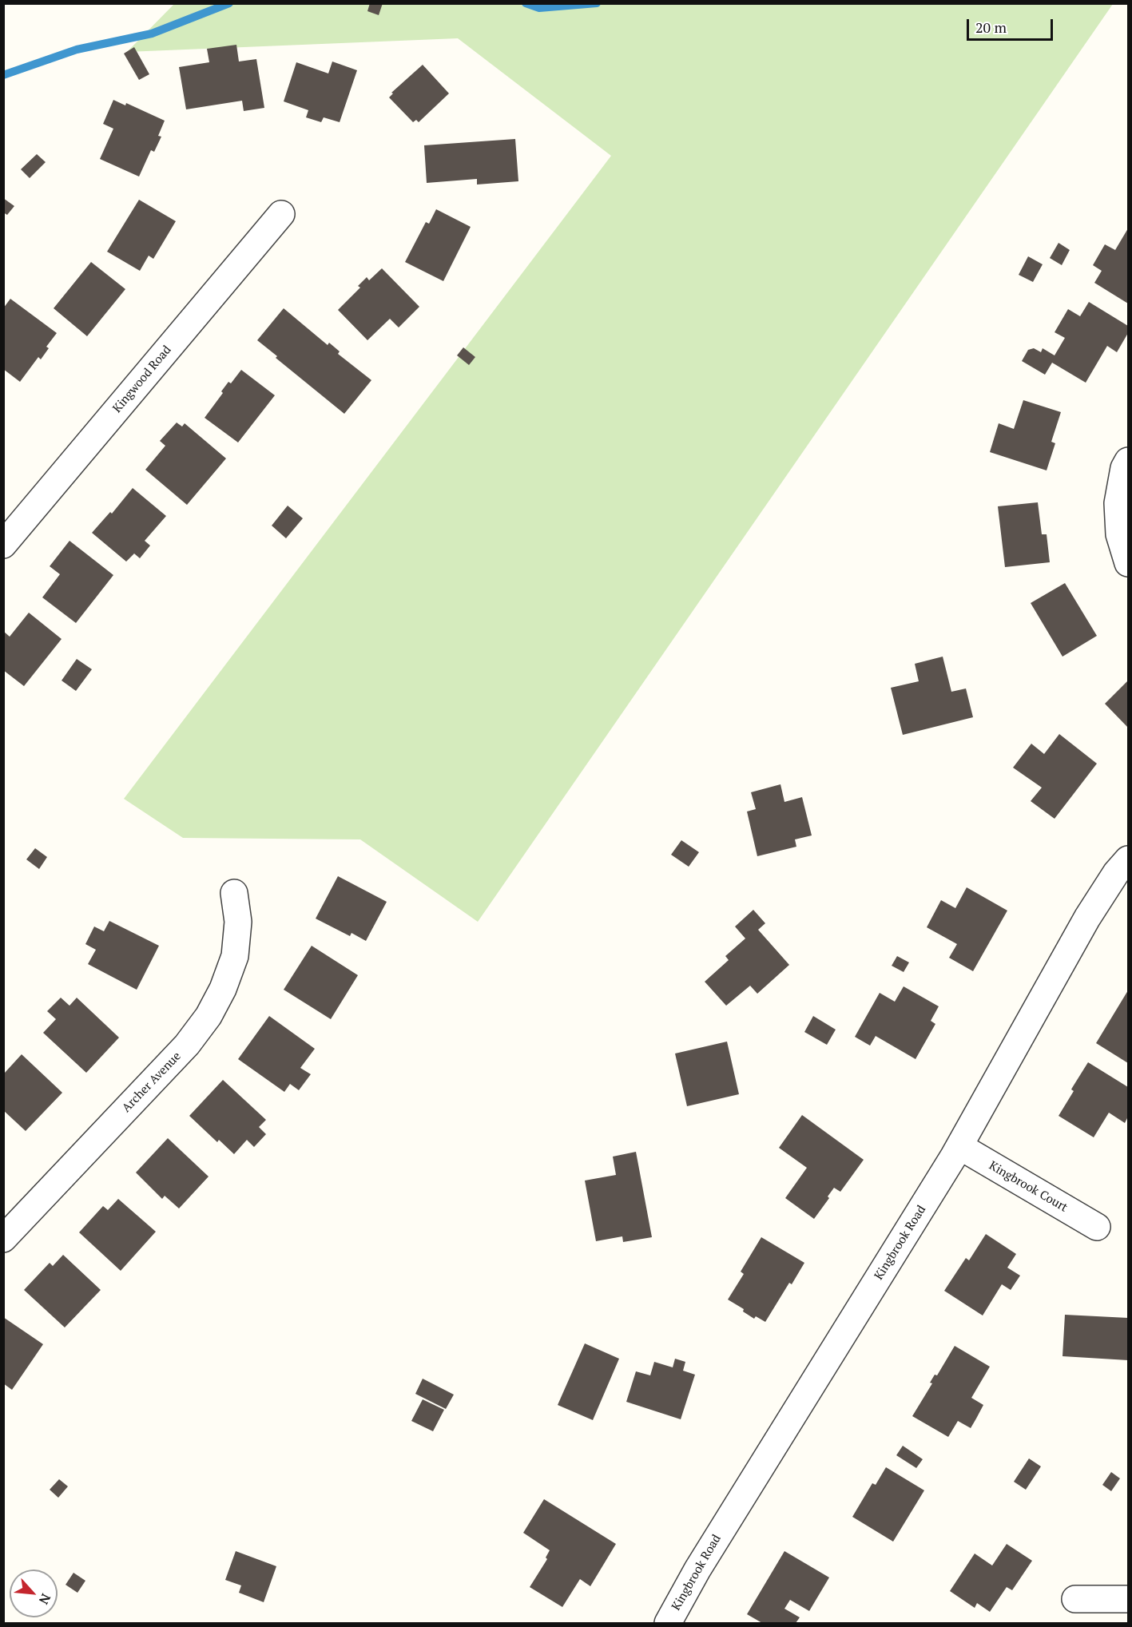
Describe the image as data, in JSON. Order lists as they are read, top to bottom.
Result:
{
  "streets": {
    "street": [
      "Kingwood Road",
      "Archer Avenue",
      "Kingbrook Court",
      "Kingbrook Road"
    ]
  },
  "crossings": [
    ["Kingbrook Court", "Kingbrook Road"]
  ],
  "scale_bar": "20 m",
  "north": "bottom right"
}
